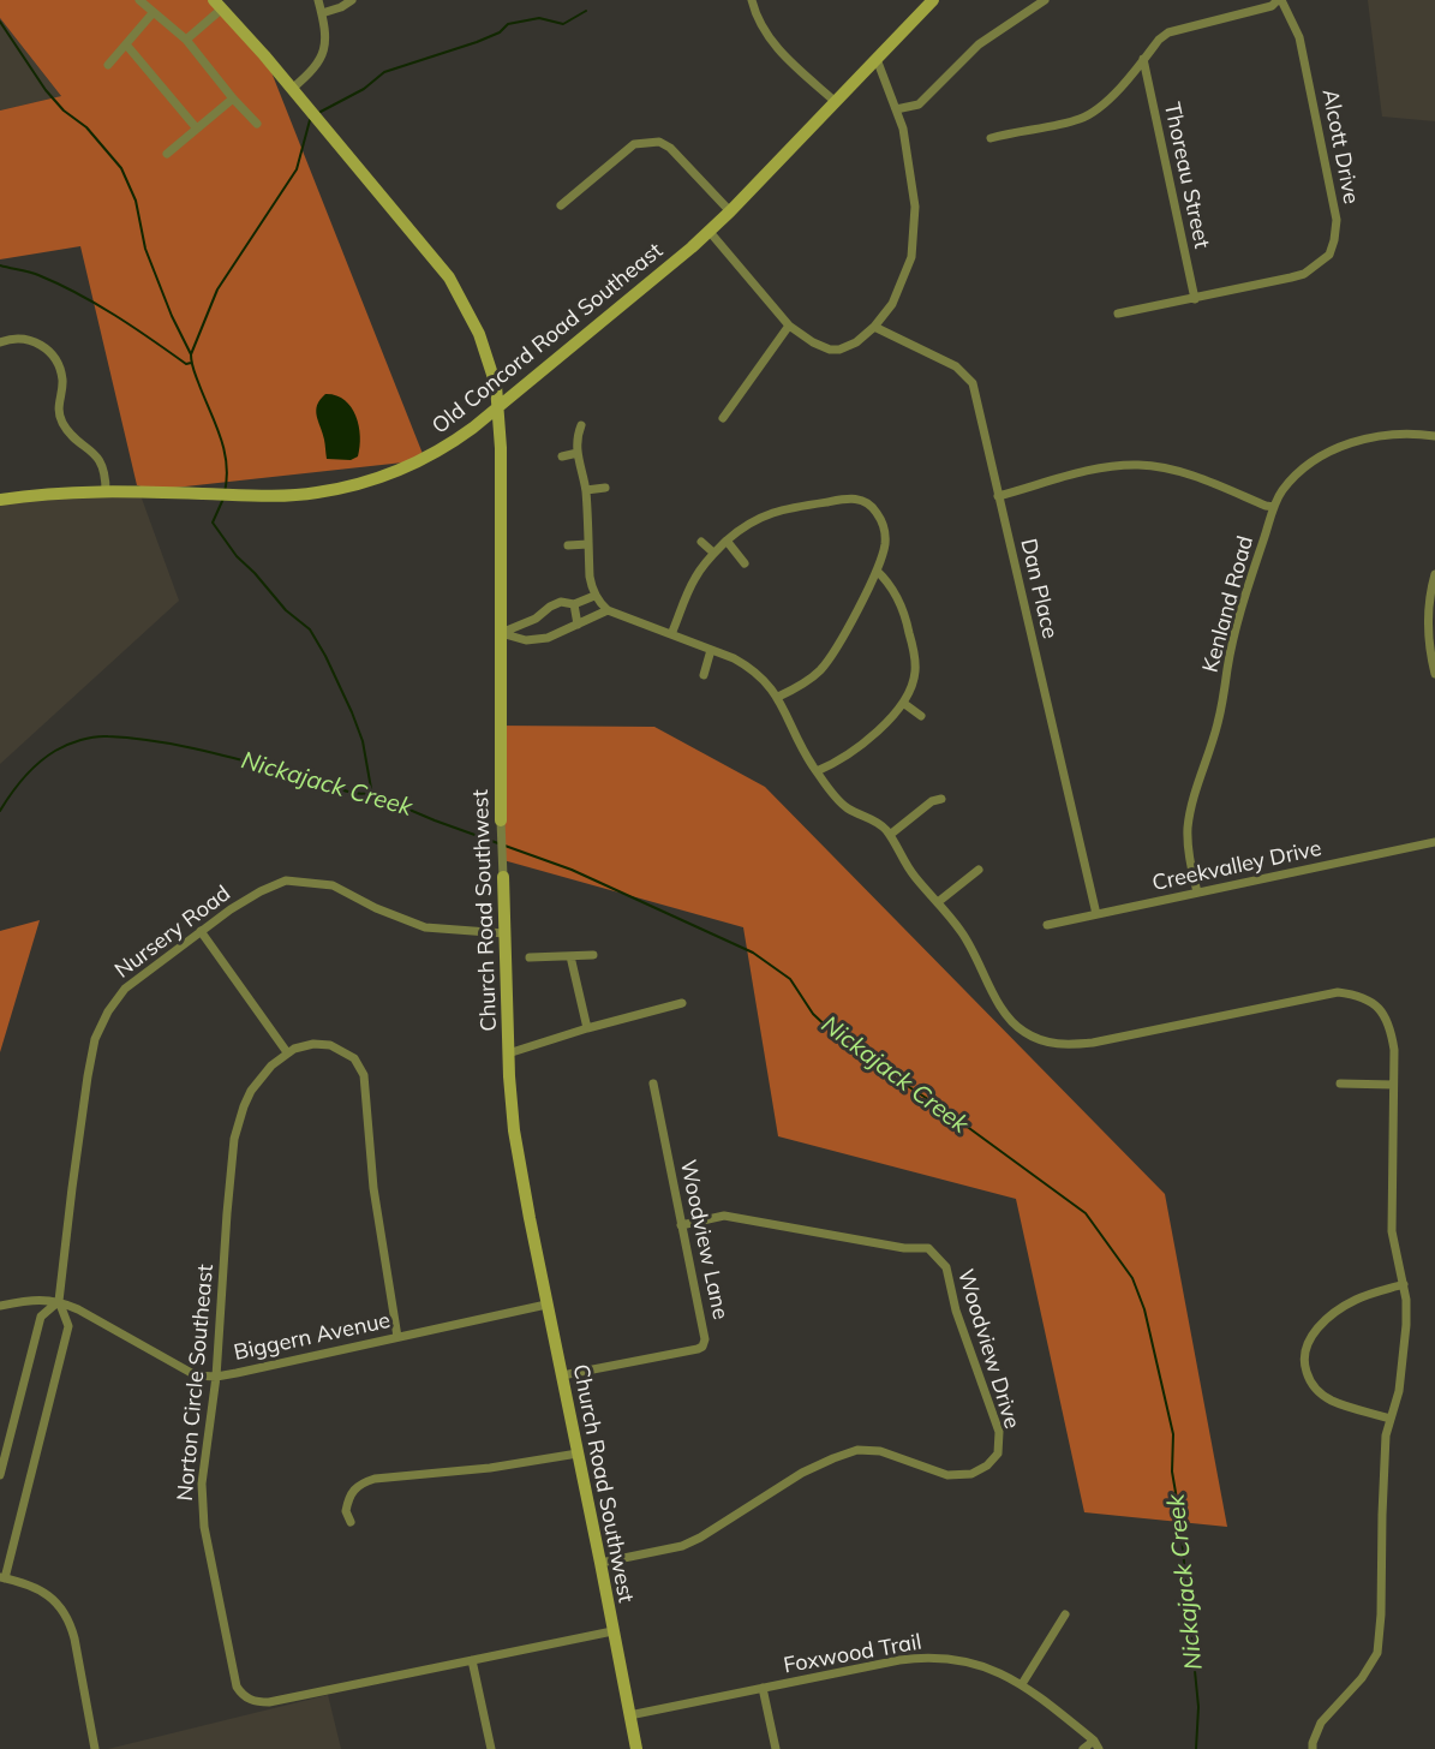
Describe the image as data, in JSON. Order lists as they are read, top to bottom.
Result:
{
  "streets": {
    "street": [
      "Alcott Drive",
      "Thoreau Street",
      "Old Concord Road Southeast",
      "Dan Place",
      "Kenland Road",
      "Creekvalley Drive",
      "Church Road Southwest",
      "Nursery Road",
      "Woodview Lane",
      "Biggern Avenue",
      "Woodview Drive",
      "Norton Circle Southeast",
      "Foxwood Trail"
    ]
  },
  "crossings": [
    ["Alcott Drive", "Thoreau Street"],
    ["Old Concord Road Southeast", "Church Road Southwest"],
    ["Dan Place", "Creekvalley Drive"],
    ["Kenland Road", "Creekvalley Drive"],
    ["Church Road Southwest", "Nursery Road"],
    ["Church Road Southwest", "Woodview Lane"],
    ["Church Road Southwest", "Biggern Avenue"],
    ["Church Road Southwest", "Woodview Drive"],
    ["Church Road Southwest", "Norton Circle Southeast"],
    ["Church Road Southwest", "Foxwood Trail"],
    ["Nursery Road", "Biggern Avenue"],
    ["Woodview Lane", "Woodview Drive"],
    ["Biggern Avenue", "Norton Circle Southeast"]
  ],
  "water": ["Nickajack Creek"]
}
